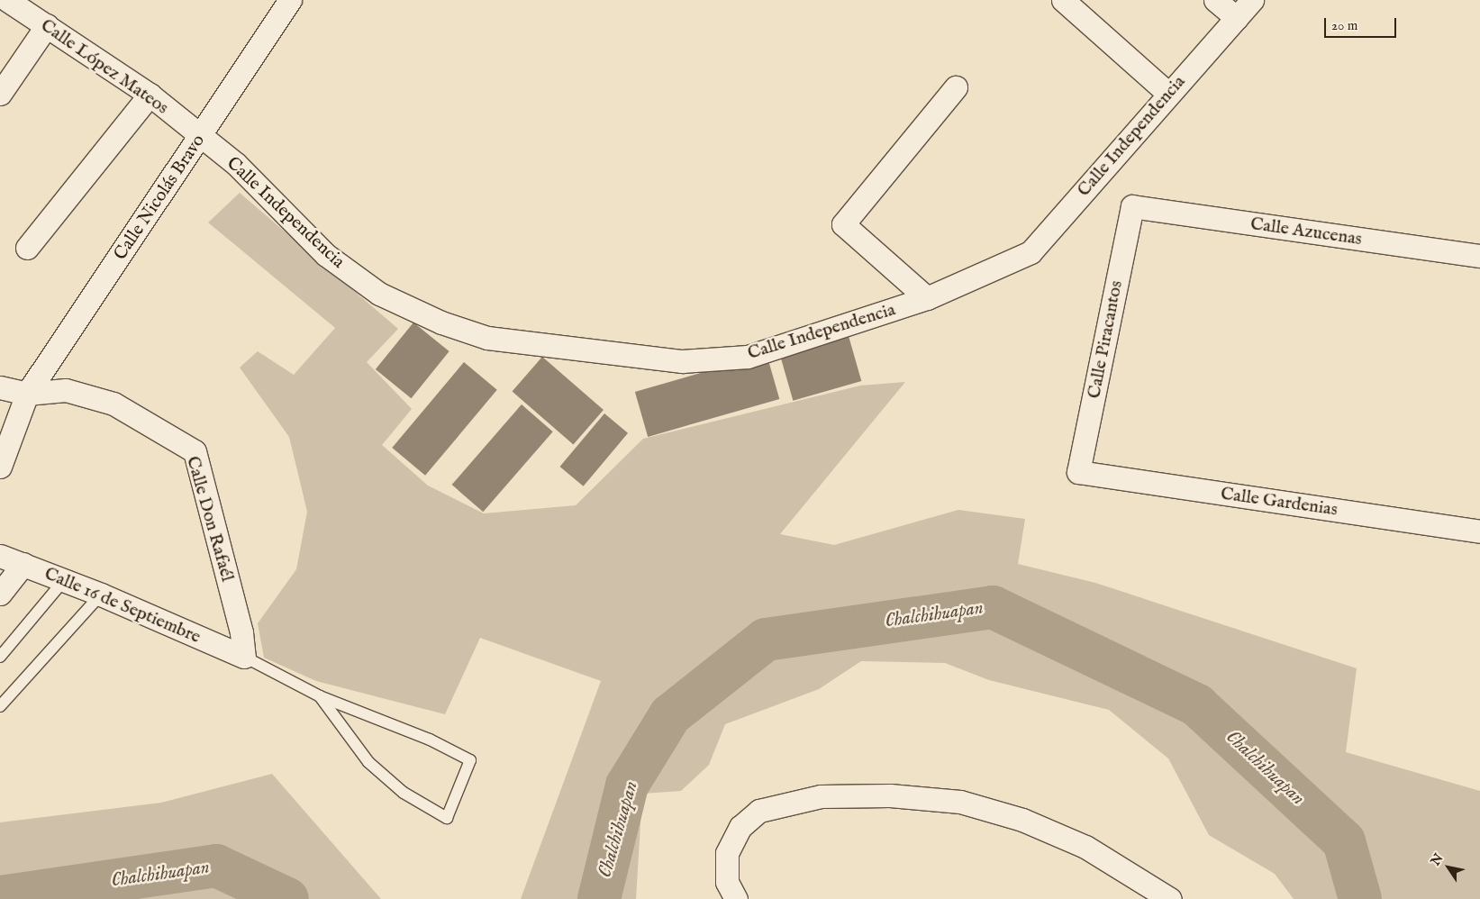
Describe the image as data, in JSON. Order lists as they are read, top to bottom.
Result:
{
  "streets": {
    "street": [
      "Calle López Mateos",
      "Calle Independencia",
      "Calle Nicolás Bravo",
      "Calle Azucenas",
      "Calle Piracantos",
      "Calle Gardenias",
      "Calle Don Rafaél",
      "Calle 16 de Septiembre"
    ]
  },
  "crossings": [
    ["Calle López Mateos", "Calle Independencia"],
    ["Calle López Mateos", "Calle Nicolás Bravo"],
    ["Calle Independencia", "Calle Nicolás Bravo"],
    ["Calle Nicolás Bravo", "Calle Don Rafaél"],
    ["Calle Azucenas", "Calle Piracantos"],
    ["Calle Piracantos", "Calle Gardenias"],
    ["Calle Don Rafaél", "Calle 16 de Septiembre"]
  ],
  "water": ["Chalchihuapan"],
  "scale_bar": "20 m",
  "north": "top left"
}
